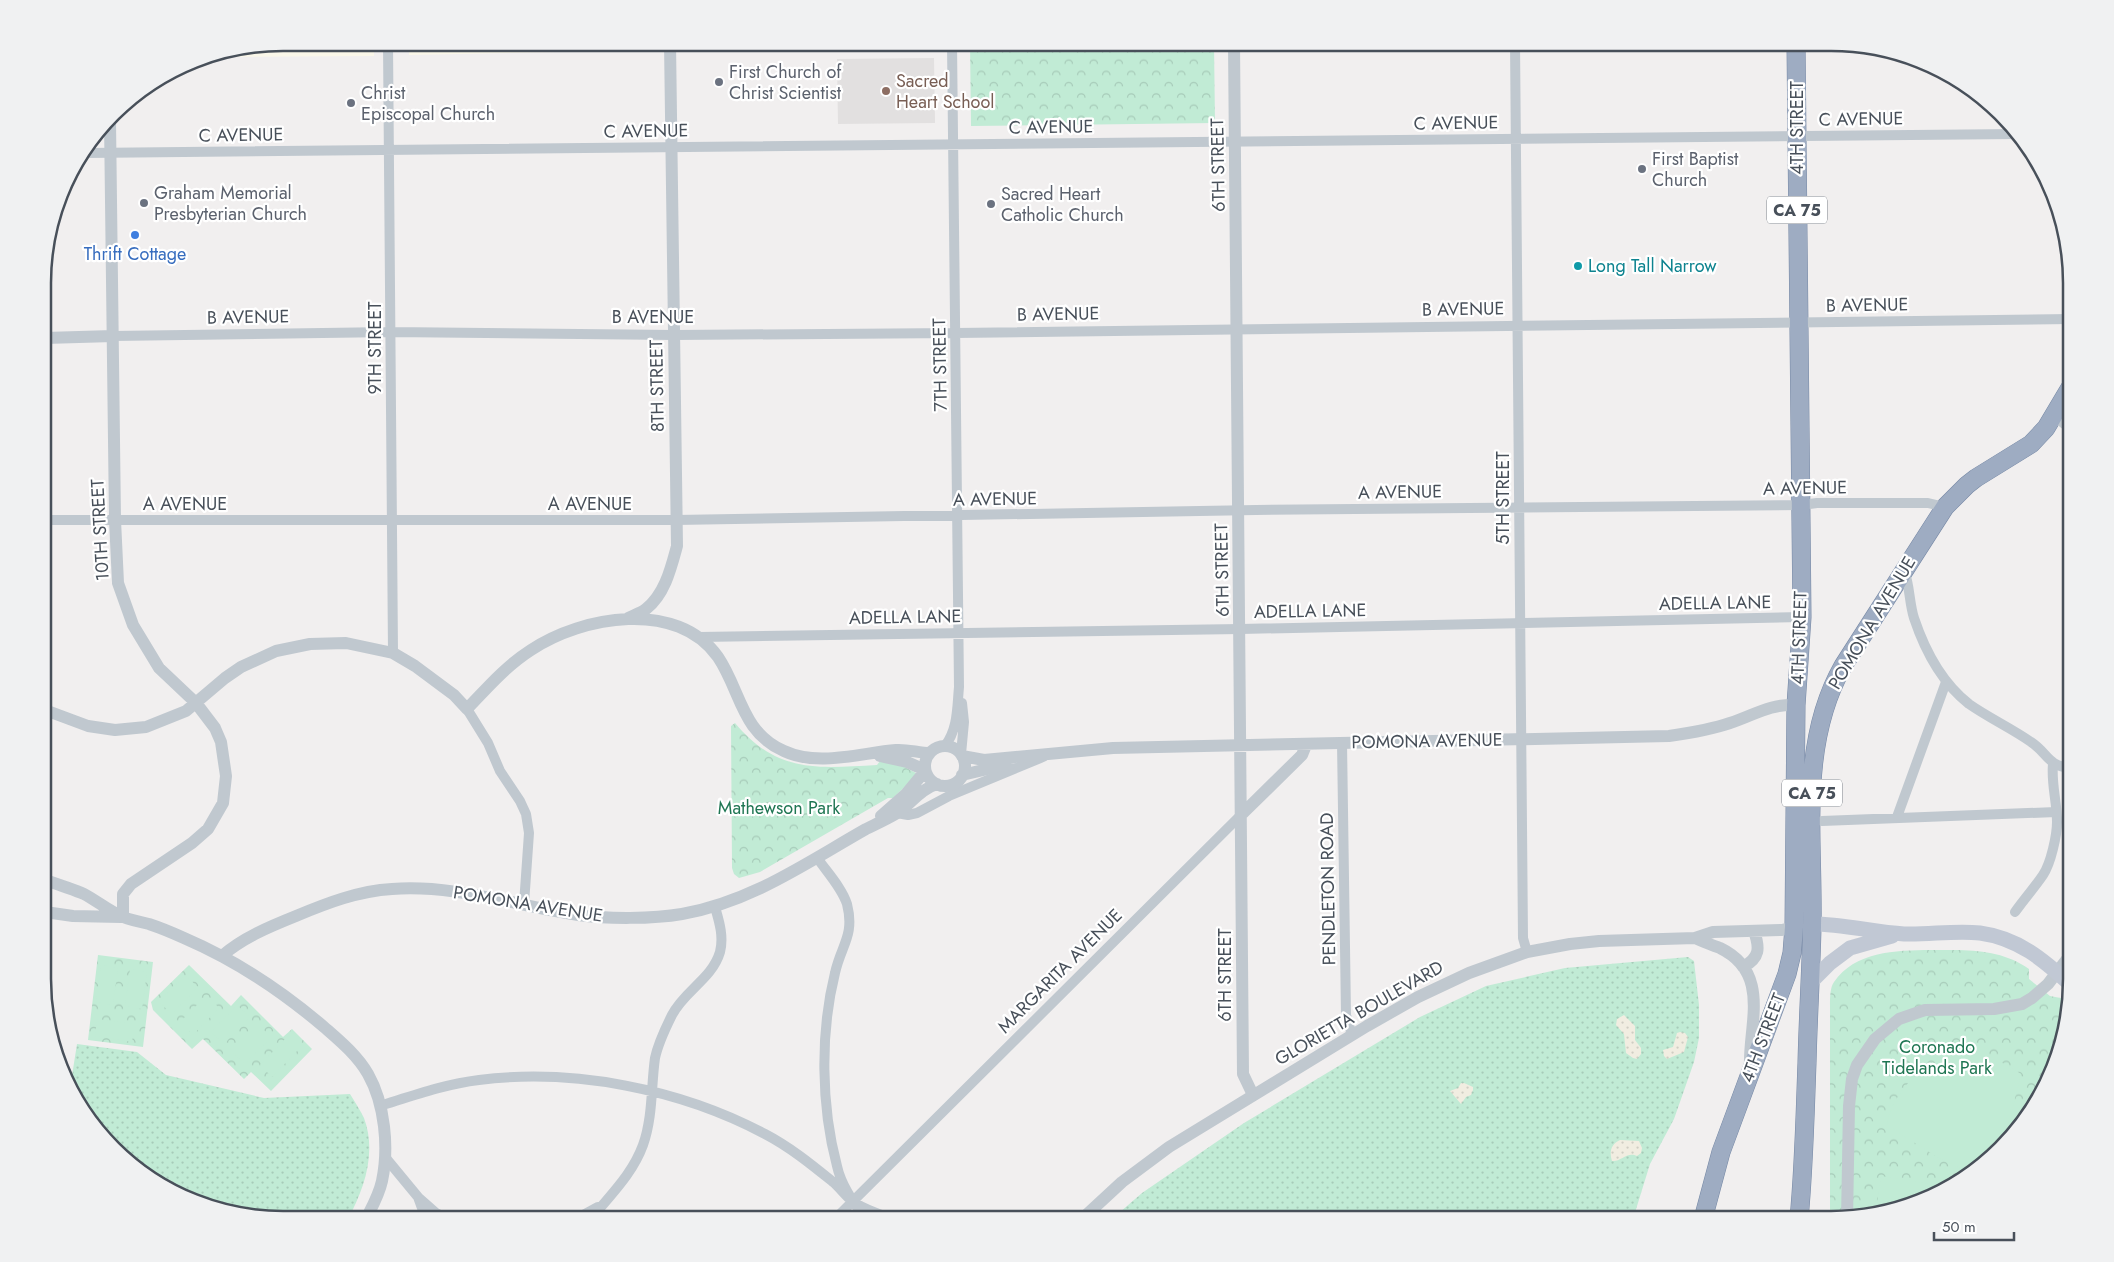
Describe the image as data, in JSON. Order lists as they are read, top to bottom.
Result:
{
  "streets": {
    "highway": ["4TH STREET", "CA 75", "POMONA AVENUE"],
    "street": [
      "C AVENUE",
      "6TH STREET",
      "B AVENUE",
      "9TH STREET",
      "7TH STREET",
      "8TH STREET",
      "A AVENUE",
      "5TH STREET",
      "10TH STREET",
      "ADELLA LANE",
      "PENDLETON ROAD",
      "MARGARITA AVENUE",
      "GLORIETTA BOULEVARD"
    ]
  },
  "crossings": [
    ["C AVENUE", "4TH STREET"],
    ["C AVENUE", "6TH STREET"],
    ["C AVENUE", "9TH STREET"],
    ["C AVENUE", "7TH STREET"],
    ["C AVENUE", "8TH STREET"],
    ["C AVENUE", "5TH STREET"],
    ["C AVENUE", "10TH STREET"],
    ["4TH STREET", "B AVENUE"],
    ["4TH STREET", "A AVENUE"],
    ["4TH STREET", "ADELLA LANE"],
    ["4TH STREET", "POMONA AVENUE"],
    ["4TH STREET", "GLORIETTA BOULEVARD"],
    ["6TH STREET", "B AVENUE"],
    ["6TH STREET", "A AVENUE"],
    ["6TH STREET", "ADELLA LANE"],
    ["6TH STREET", "POMONA AVENUE"],
    ["6TH STREET", "MARGARITA AVENUE"],
    ["6TH STREET", "GLORIETTA BOULEVARD"],
    ["B AVENUE", "9TH STREET"],
    ["B AVENUE", "7TH STREET"],
    ["B AVENUE", "8TH STREET"],
    ["B AVENUE", "5TH STREET"],
    ["B AVENUE", "10TH STREET"],
    ["9TH STREET", "A AVENUE"],
    ["7TH STREET", "A AVENUE"],
    ["7TH STREET", "ADELLA LANE"],
    ["7TH STREET", "POMONA AVENUE"],
    ["8TH STREET", "A AVENUE"],
    ["A AVENUE", "5TH STREET"],
    ["A AVENUE", "10TH STREET"],
    ["A AVENUE", "POMONA AVENUE"],
    ["5TH STREET", "ADELLA LANE"],
    ["5TH STREET", "POMONA AVENUE"],
    ["5TH STREET", "GLORIETTA BOULEVARD"],
    ["POMONA AVENUE", "PENDLETON ROAD"],
    ["POMONA AVENUE", "MARGARITA AVENUE"],
    ["PENDLETON ROAD", "GLORIETTA BOULEVARD"]
  ],
  "parks": ["Mathewson Park", "Coronado Tidelands Park"],
  "places": [
    "First Church of Christ Scientist",
    "Sacred Heart School",
    "Christ Episcopal Church",
    "First Baptist Church",
    "Graham Memorial Presbyterian Church",
    "Sacred Heart Catholic Church",
    "Thrift Cottage",
    "Long Tall Narrow"
  ],
  "scale_bar": "50 m"
}
